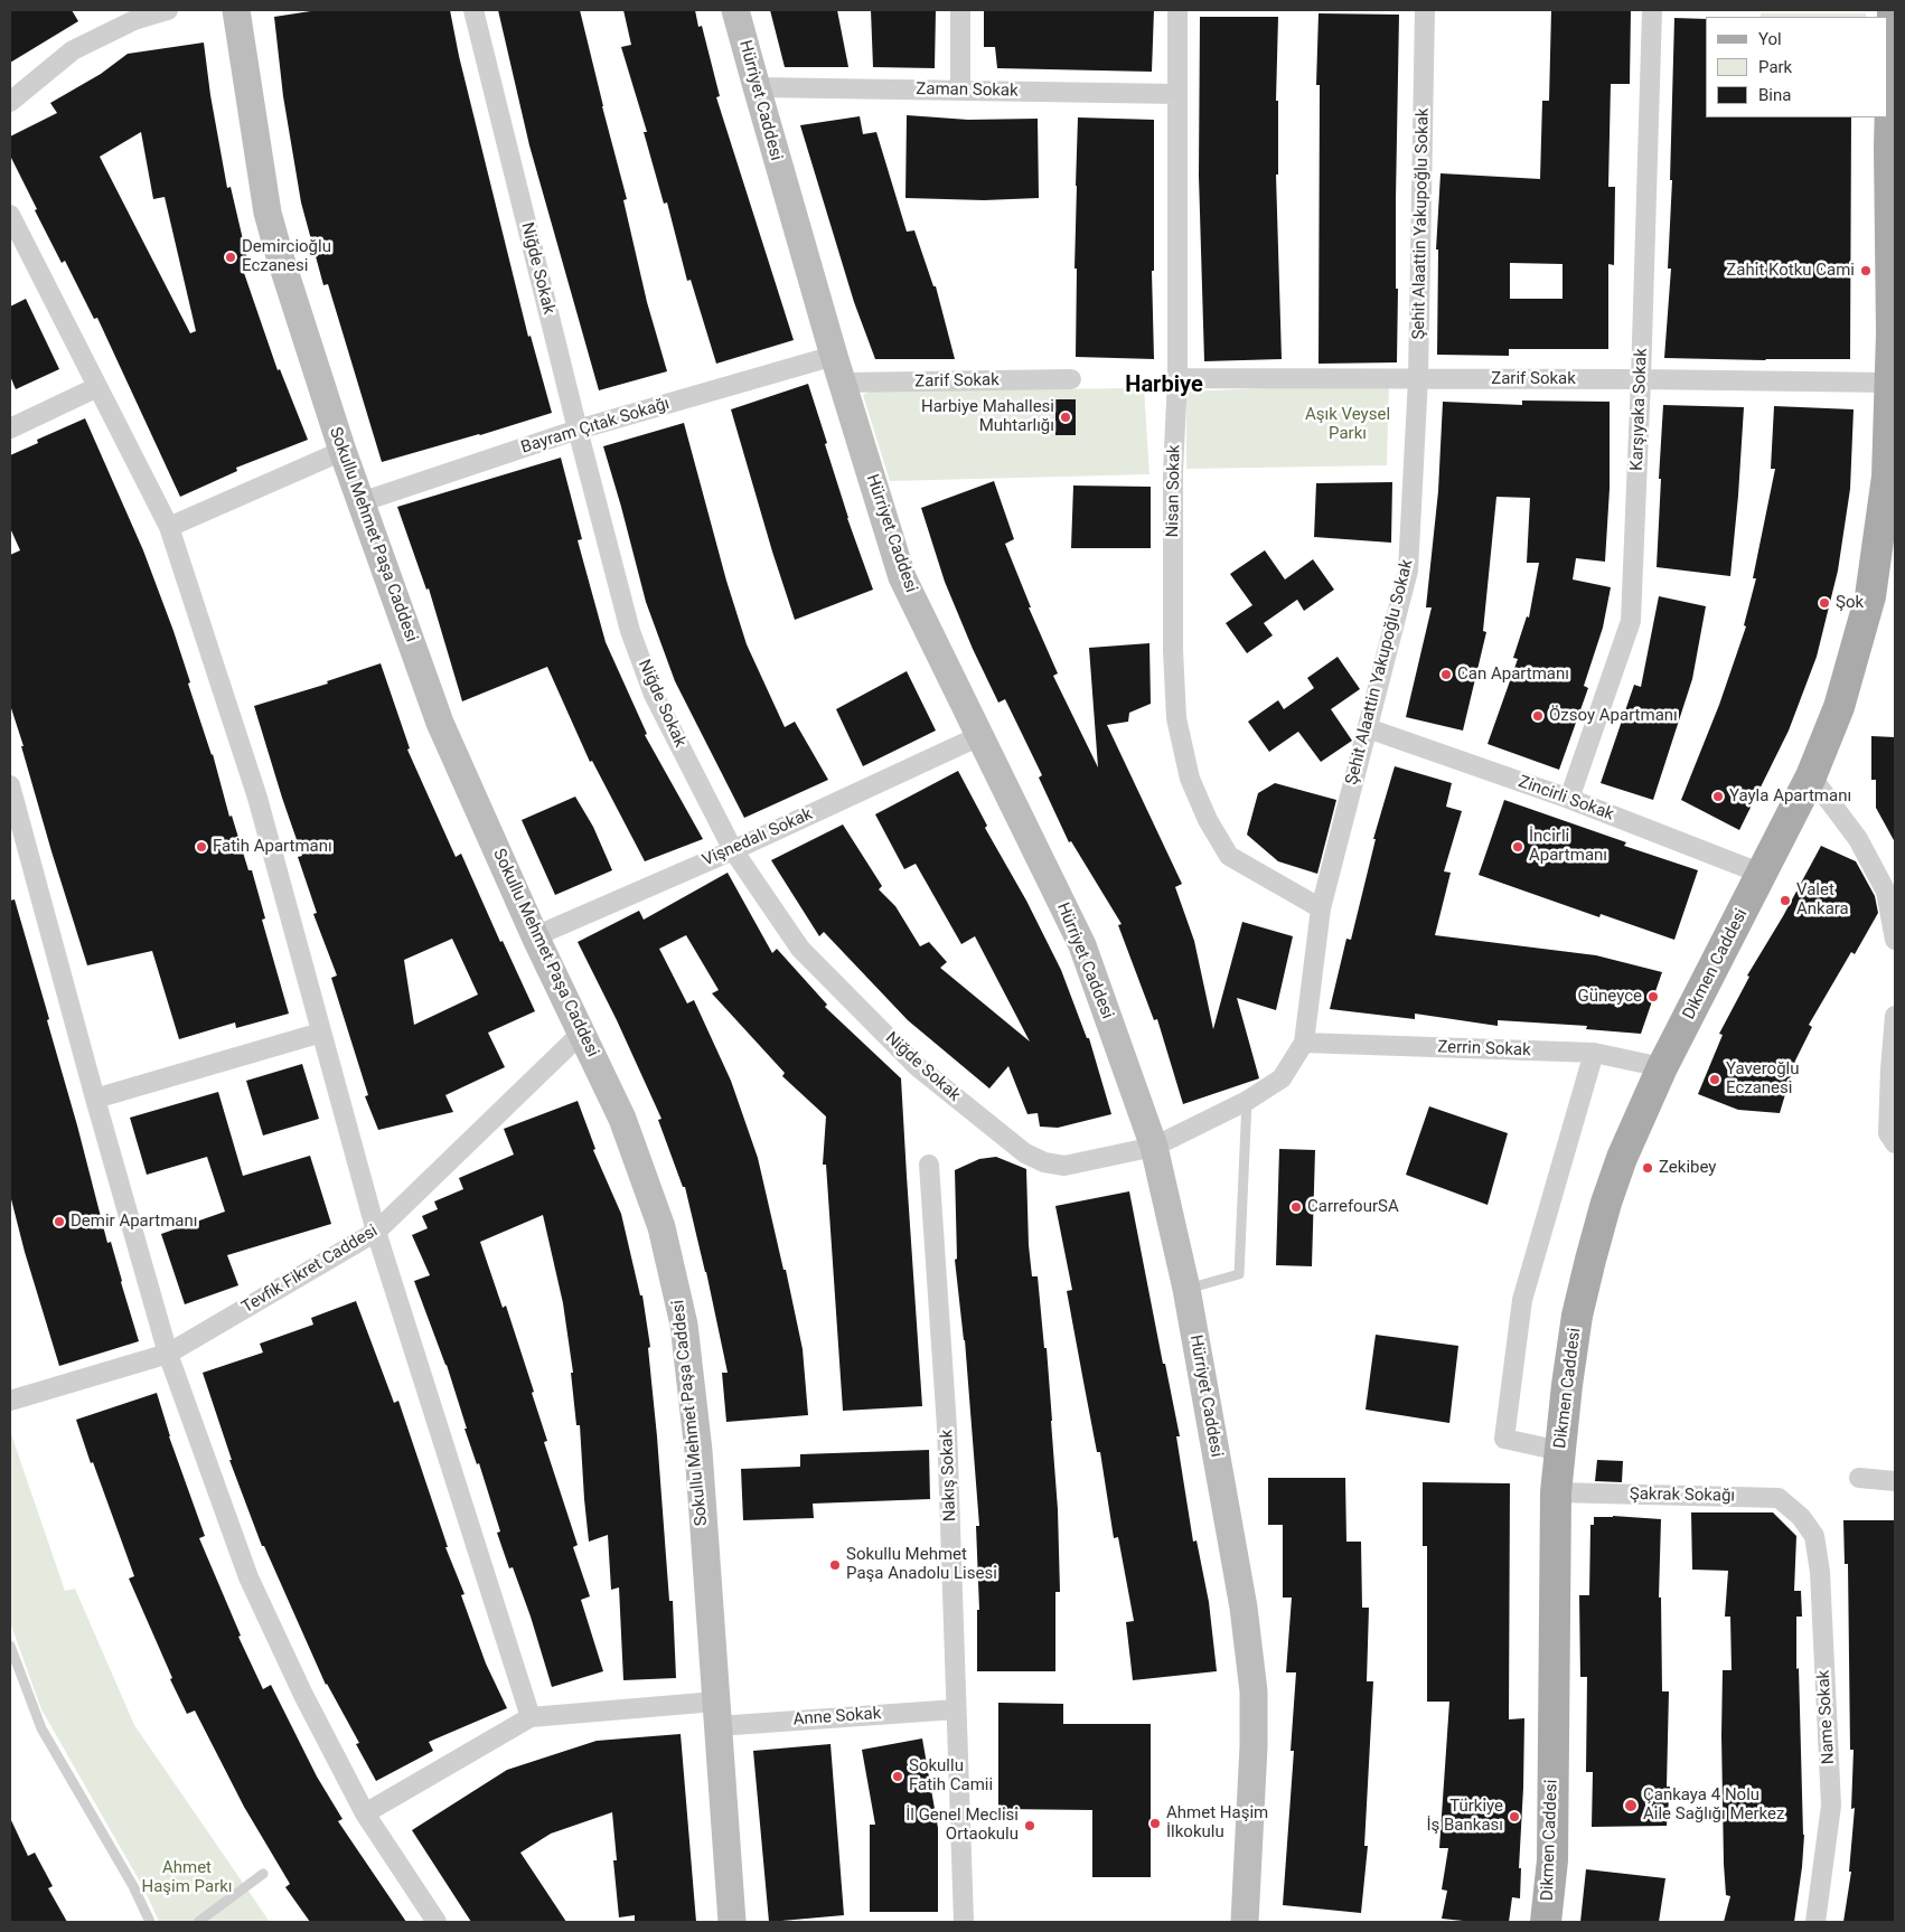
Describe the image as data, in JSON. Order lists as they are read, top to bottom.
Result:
{
  "streets": {
    "main road": ["Dikmen Caddesi"],
    "street": [
      "Zaman Sokak",
      "Hürriyet Caddesi",
      "Şehit Alaattin Yakupoğlu Sokak",
      "Niğde Sokak",
      "Zarif Sokak",
      "Karşıyaka Sokak",
      "Bayram Çıtak Sokağı",
      "Nisan Sokak",
      "Sokullu Mehmet Paşa Caddesi",
      "Zincirli Sokak",
      "Vişnedalı Sokak",
      "Zerrin Sokak",
      "Tevfik Fikret Caddesi",
      "Nakış Sokak",
      "Şakrak Sokağı",
      "Anne Sokak",
      "Name Sokak"
    ]
  },
  "crossings": [
    ["Zaman Sokak", "Hürriyet Caddesi"],
    ["Zaman Sokak", "Nisan Sokak"],
    ["Hürriyet Caddesi", "Şehit Alaattin Yakupoğlu Sokak"],
    ["Hürriyet Caddesi", "Niğde Sokak"],
    ["Hürriyet Caddesi", "Zarif Sokak"],
    ["Hürriyet Caddesi", "Bayram Çıtak Sokağı"],
    ["Hürriyet Caddesi", "Vişnedalı Sokak"],
    ["Şehit Alaattin Yakupoğlu Sokak", "Niğde Sokak"],
    ["Şehit Alaattin Yakupoğlu Sokak", "Zarif Sokak"],
    ["Şehit Alaattin Yakupoğlu Sokak", "Nisan Sokak"],
    ["Şehit Alaattin Yakupoğlu Sokak", "Zincirli Sokak"],
    ["Şehit Alaattin Yakupoğlu Sokak", "Zerrin Sokak"],
    ["Niğde Sokak", "Bayram Çıtak Sokağı"],
    ["Niğde Sokak", "Vişnedalı Sokak"],
    ["Zarif Sokak", "Karşıyaka Sokak"],
    ["Zarif Sokak", "Nisan Sokak"],
    ["Zarif Sokak", "Dikmen Caddesi"],
    ["Karşıyaka Sokak", "Zincirli Sokak"],
    ["Bayram Çıtak Sokağı", "Sokullu Mehmet Paşa Caddesi"],
    ["Sokullu Mehmet Paşa Caddesi", "Vişnedalı Sokak"],
    ["Sokullu Mehmet Paşa Caddesi", "Tevfik Fikret Caddesi"],
    ["Sokullu Mehmet Paşa Caddesi", "Anne Sokak"],
    ["Zincirli Sokak", "Dikmen Caddesi"],
    ["Dikmen Caddesi", "Zerrin Sokak"],
    ["Dikmen Caddesi", "Şakrak Sokağı"],
    ["Nakış Sokak", "Anne Sokak"],
    ["Şakrak Sokağı", "Name Sokak"]
  ],
  "districts": ["Harbiye"],
  "parks": ["Aşık Veysel Parkı", "Ahmet Haşim Parkı"],
  "places": [
    "Demircioğlu Eczanesi",
    "Zahit Kotku Cami",
    "Harbiye Mahallesi Muhtarlığı",
    "Şok",
    "Can Apartmanı",
    "Özsoy Apartmanı",
    "Yayla Apartmanı",
    "Fatih Apartmanı",
    "İncirli Apartmanı",
    "Valet Ankara",
    "Güneyce",
    "Yaveroğlu Eczanesi",
    "Zekibey",
    "CarrefourSA",
    "Demir Apartmanı",
    "Sokullu Mehmet Paşa Anadolu Lisesi",
    "Sokullu Fatih Camii",
    "Çankaya 4 Nolu Aile Sağlığı Merkez",
    "Türkiye İş Bankası",
    "Ahmet Haşim İlkokulu",
    "İl Genel Meclisi Ortaokulu"
  ],
  "legend": ["Yol", "Park", "Bina"]
}
